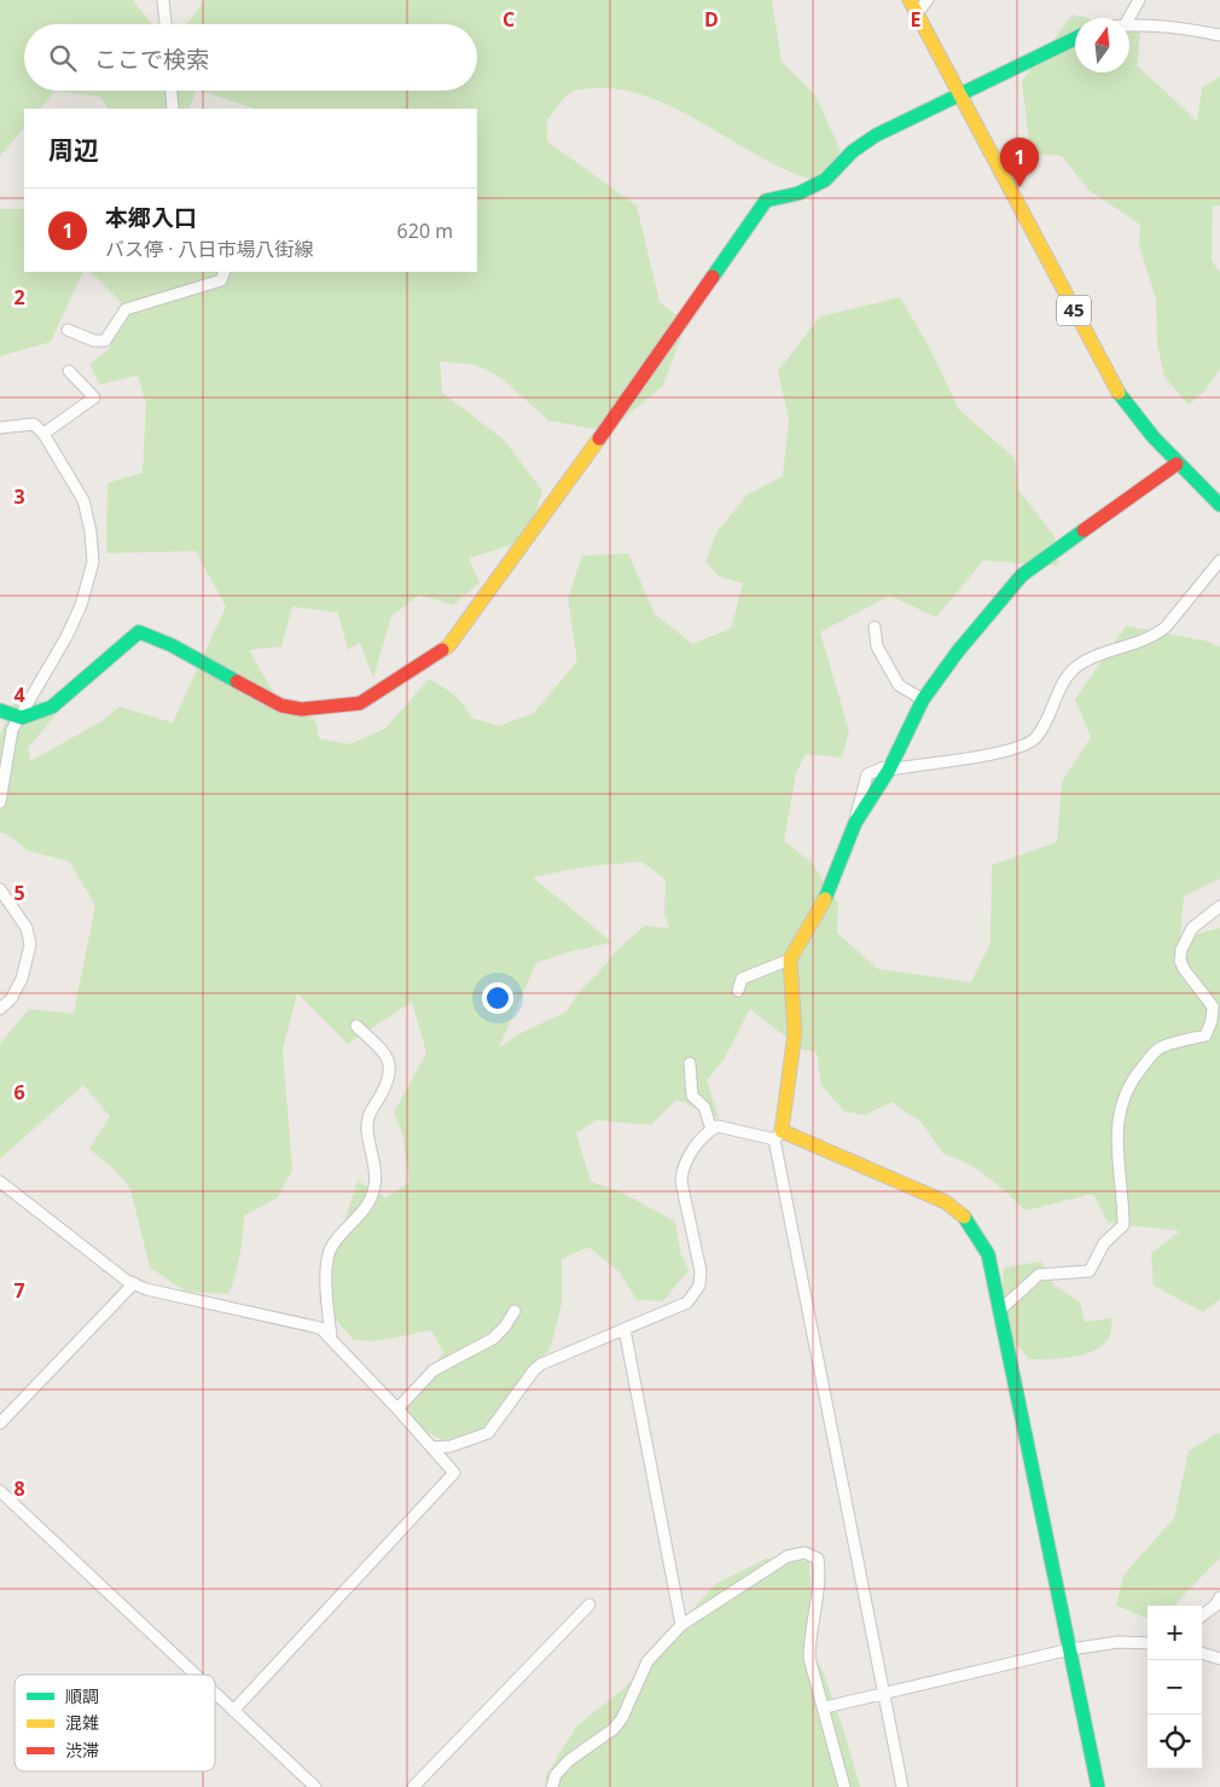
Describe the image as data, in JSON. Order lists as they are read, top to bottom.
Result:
{
  "streets": {
    "street": ["45"]
  },
  "legend": ["順調", "混雑", "渋滞"],
  "north": "top",
  "page": {
    "search": "ここで検索",
    "heading": "周辺",
    "pins": "1",
    "list": [
      {
        "mark": "1",
        "name": "本郷入口",
        "note": "バス停 · 八日市場八街線",
        "value": "620 m"
      }
    ],
    "map_buttons": ["+", "−"]
  },
  "grid": {
    "columns": ["C", "D", "E"],
    "rows": [
      "2",
      "3",
      "4",
      "5",
      "6",
      "7",
      "8"
    ]
  }
}
